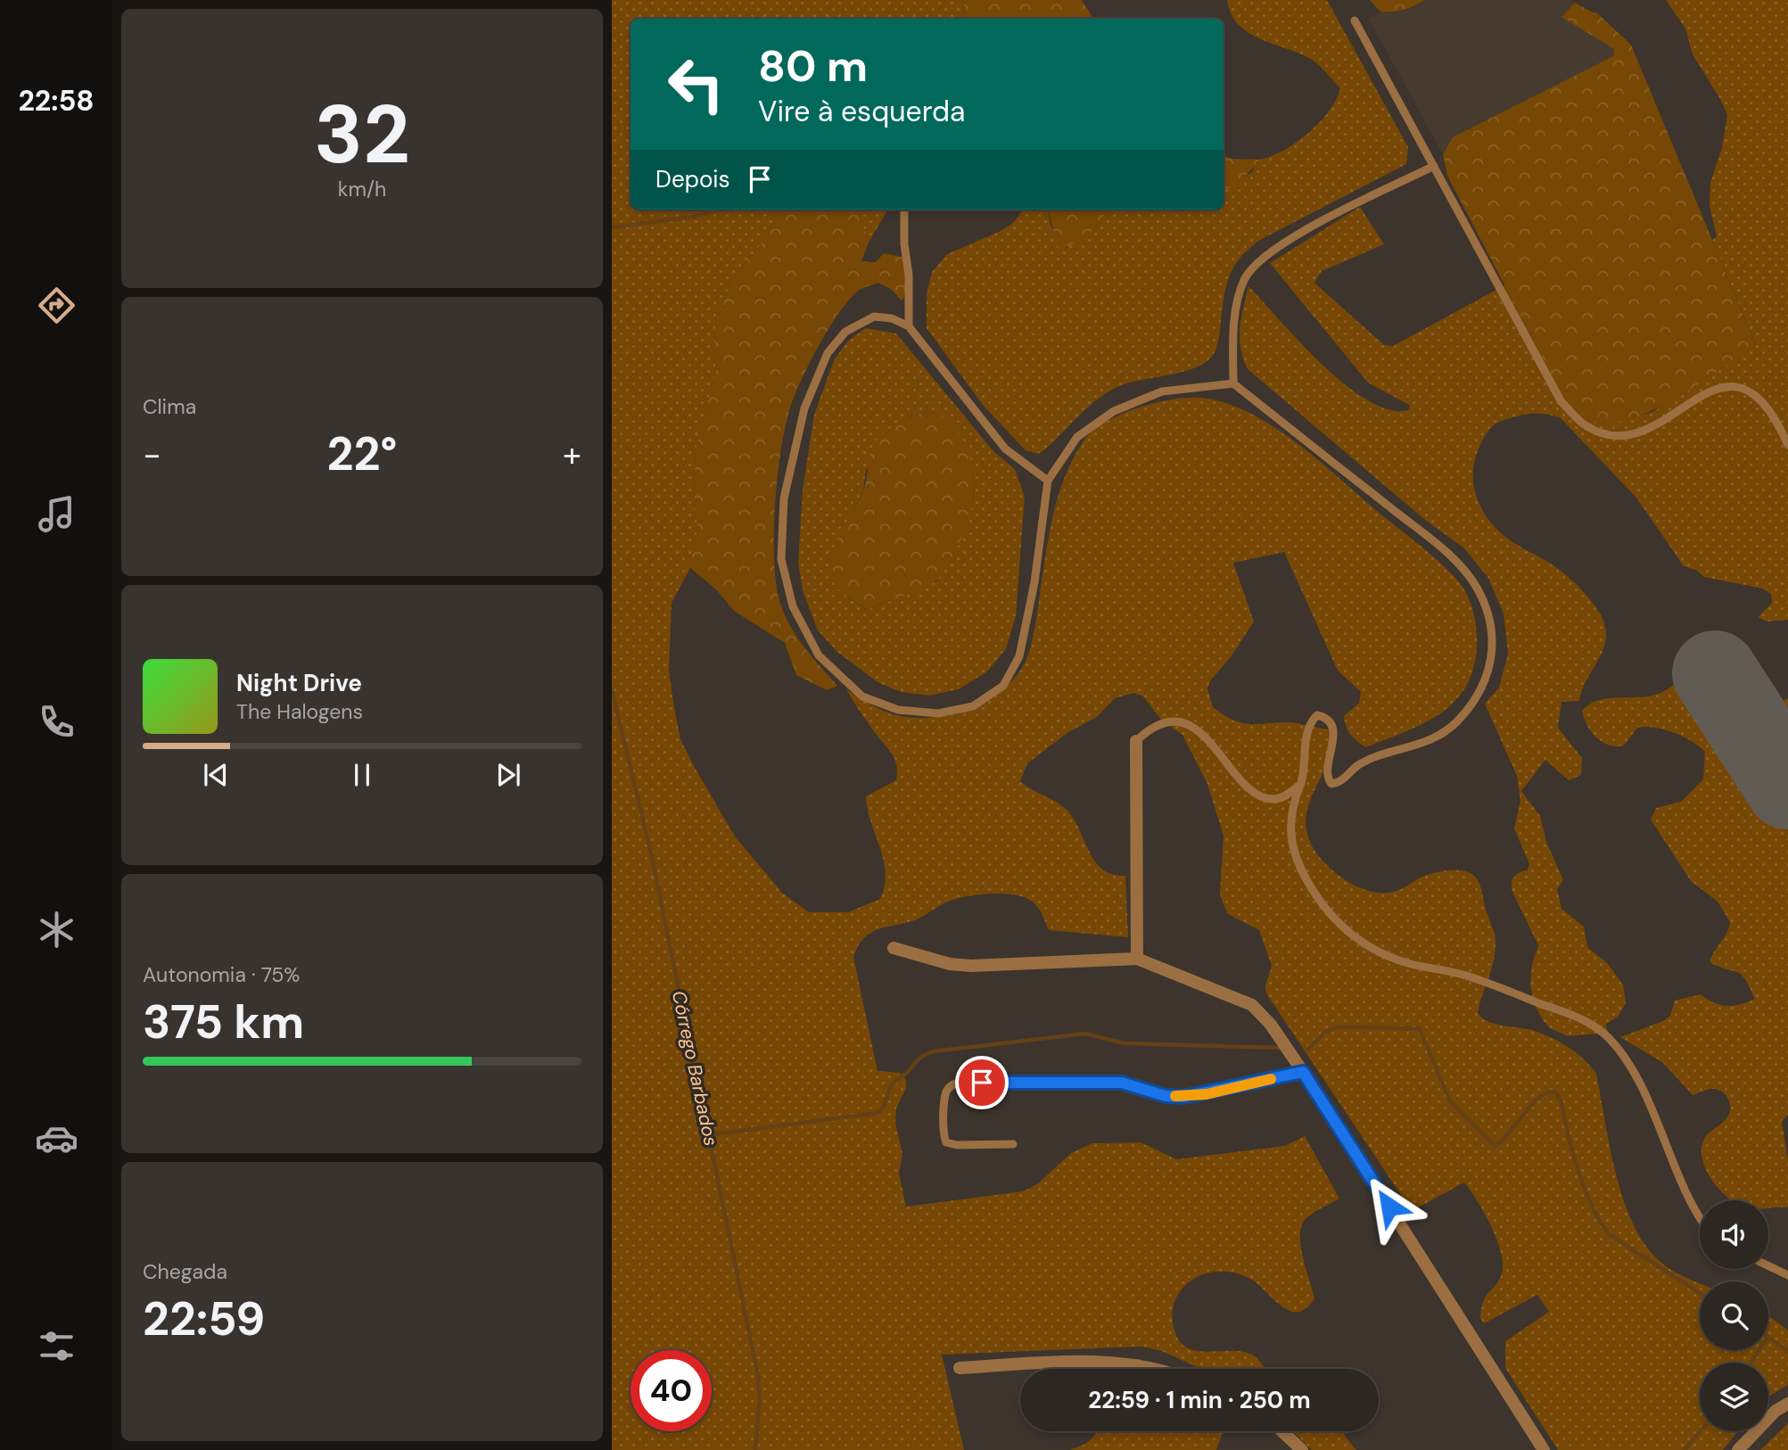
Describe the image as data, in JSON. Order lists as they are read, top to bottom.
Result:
{
  "water": ["Córrego Barbados"],
  "page": {
    "tabs": "22:58",
    "tile": [
      ["32", "km/h"],
      "Clima",
      ["Autonomia · 75%", "375 km"],
      ["Chegada", "22:59"]
    ],
    "turn": ["80 m", "Vire à esquerda"],
    "then": "Depois",
    "heat": ["−", "22°", "+"],
    "song": ["Night Drive", "The Halogens"],
    "limit": "40",
    "trip": "22:59 · 1 min · 250 m"
  }
}
